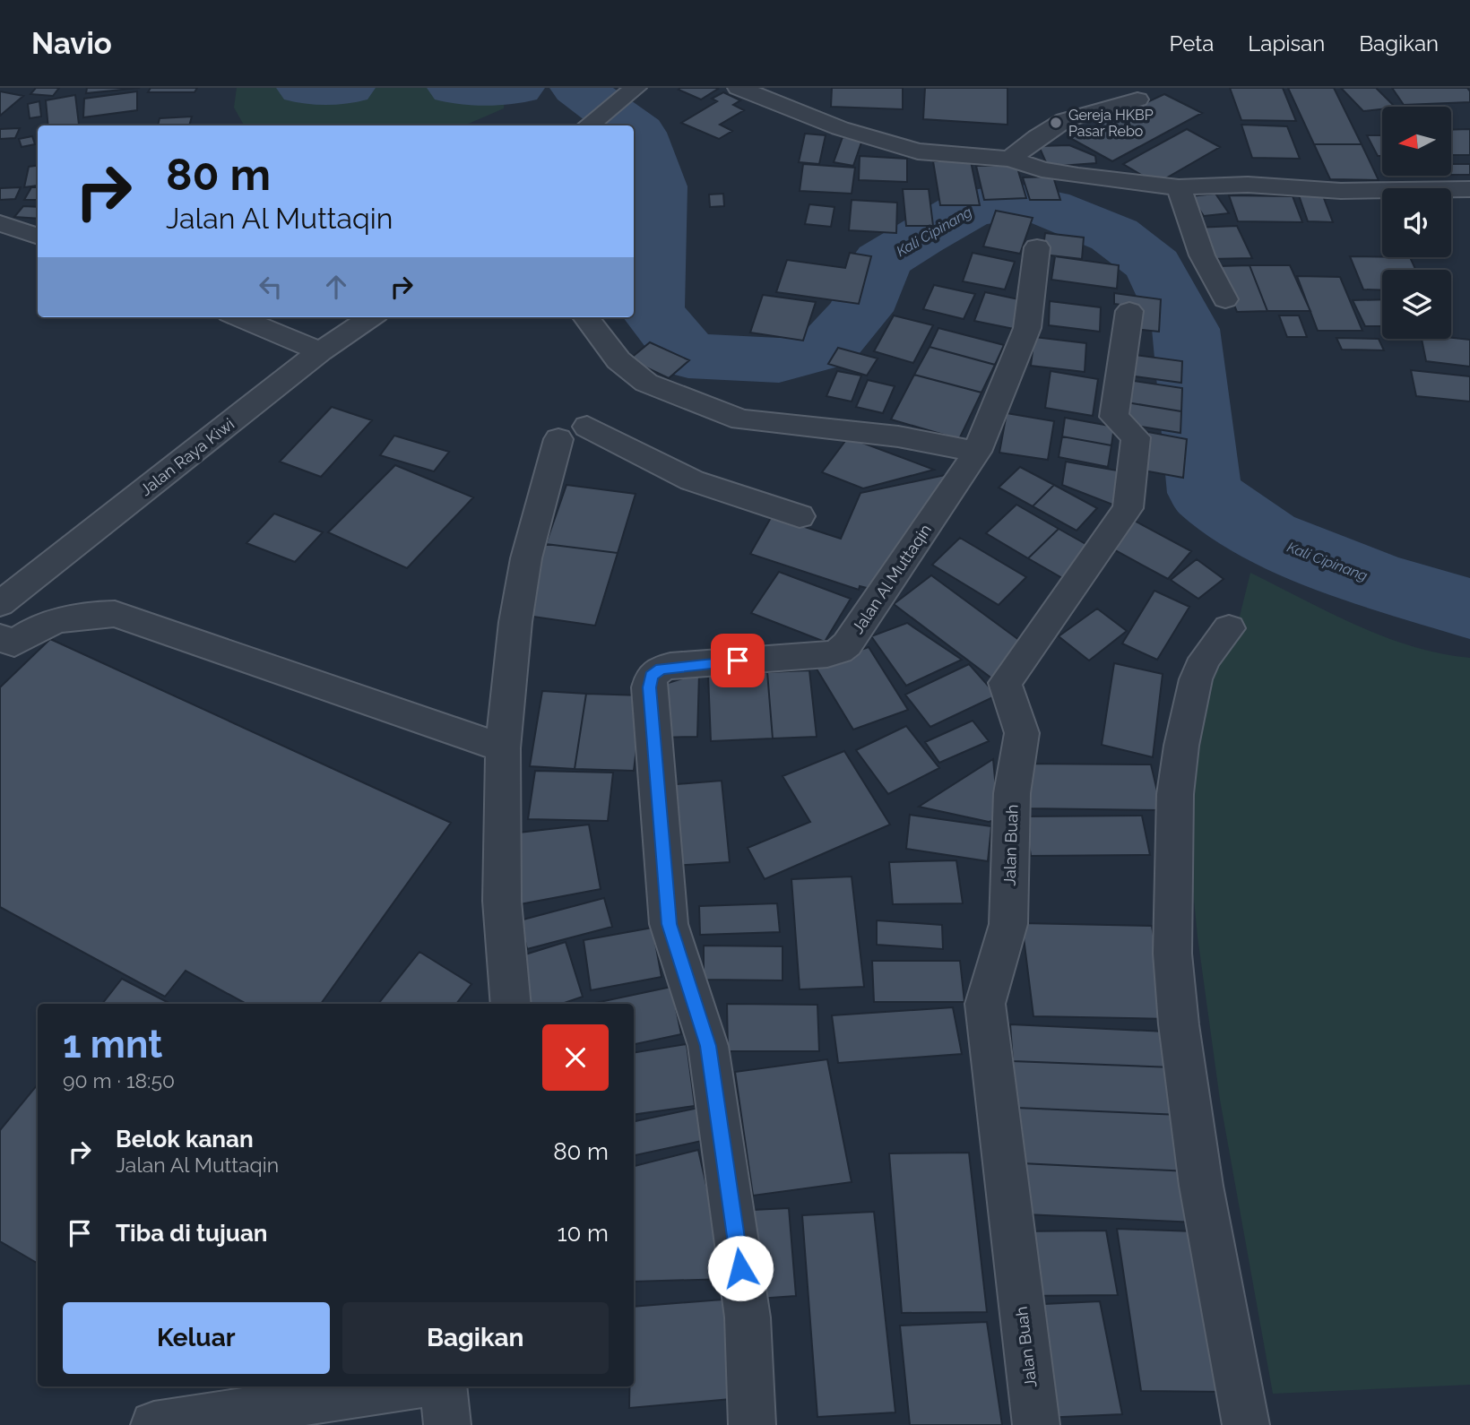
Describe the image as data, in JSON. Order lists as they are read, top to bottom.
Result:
{
  "streets": {
    "street": ["Jalan Raya Kiwi", "Jalan Al Muttaqin", "Jalan Buah"]
  },
  "water": ["Kali Cipinang"],
  "places": ["Gereja HKBP Pasar Rebo"],
  "north": "left",
  "page": {
    "header": "Navio",
    "nav": ["Peta", "Lapisan", "Bagikan"],
    "turn": ["80 m", "Jalan Al Muttaqin"],
    "heading": ["1 mnt", "90 m · 18:50"],
    "list": [
      {
        "name": "Belok kanan",
        "note": "Jalan Al Muttaqin",
        "value": "80 m"
      },
      {
        "name": "Tiba di tujuan",
        "value": "10 m"
      }
    ],
    "buttons": ["Keluar", "Bagikan"]
  }
}
